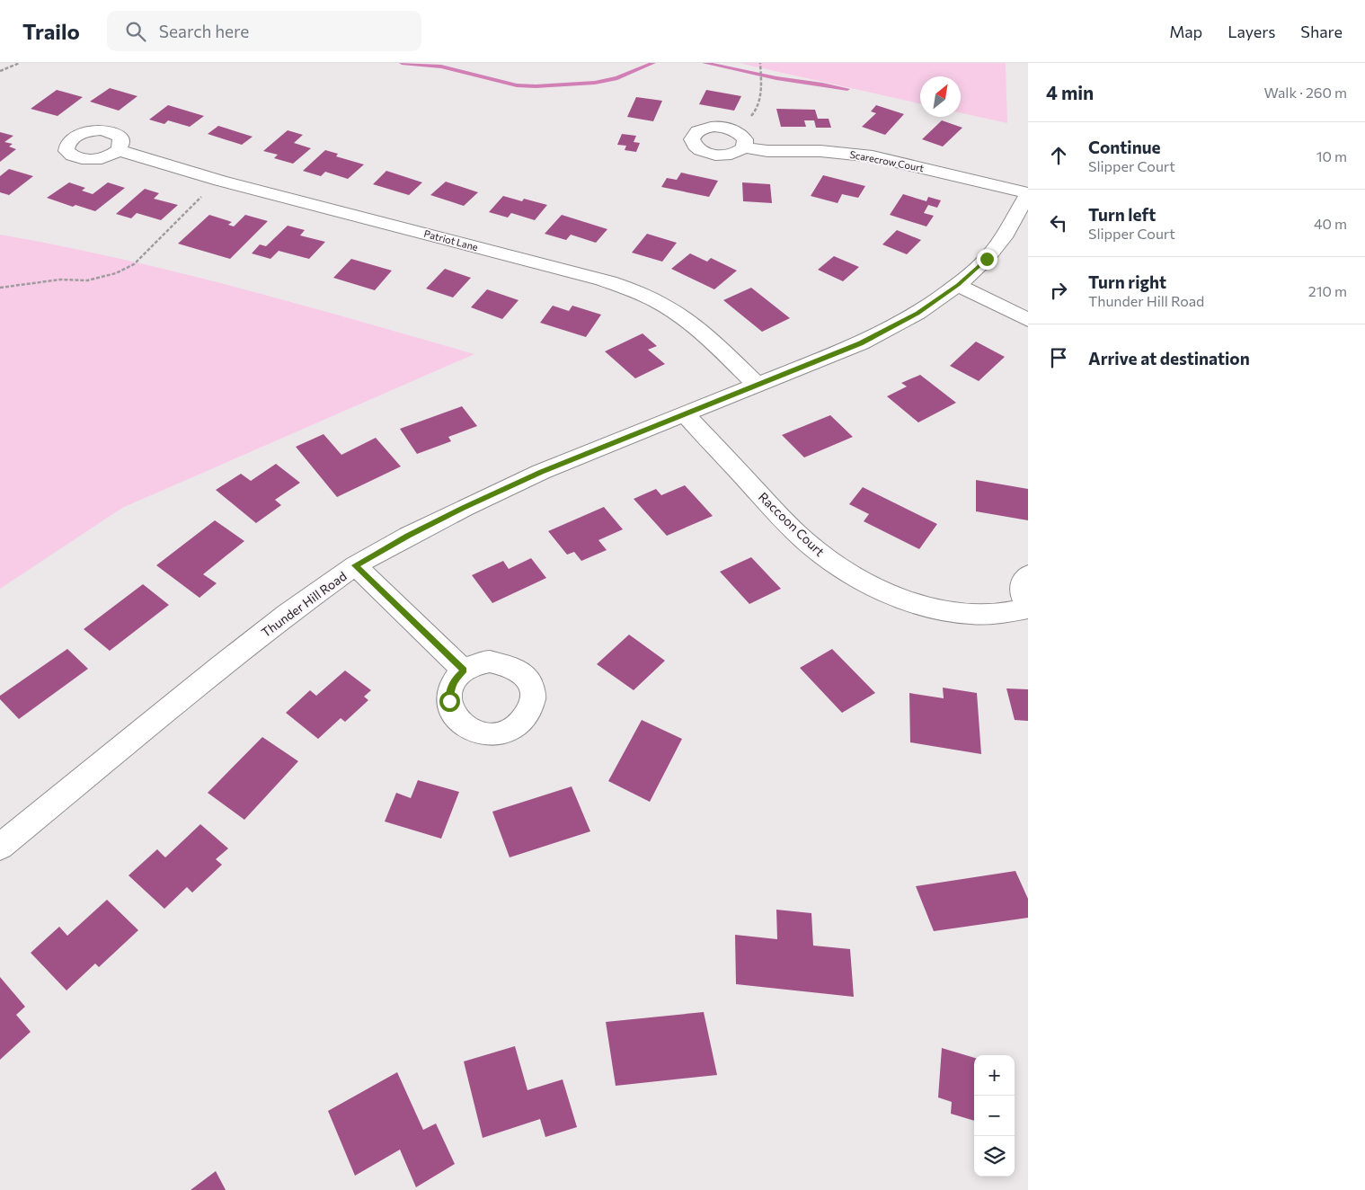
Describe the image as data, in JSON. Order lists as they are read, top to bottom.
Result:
{
  "streets": {
    "street": [
      "Scarecrow Court",
      "Patriot Lane",
      "Raccoon Court",
      "Thunder Hill Road"
    ]
  },
  "crossings": [
    ["Scarecrow Court", "Thunder Hill Road"],
    ["Patriot Lane", "Thunder Hill Road"],
    ["Raccoon Court", "Thunder Hill Road"]
  ],
  "north": "top right",
  "page": {
    "header": "Trailo",
    "search": "Search here",
    "nav": ["Map", "Layers", "Share"],
    "heading": ["4 min", "Walk · 260 m"],
    "list": [
      ["Continue", "Slipper Court", "10 m"],
      ["Turn left", "Slipper Court", "40 m"],
      ["Turn right", "Thunder Hill Road", "210 m"],
      "Arrive at destination"
    ],
    "map_buttons": ["+", "−"]
  }
}
